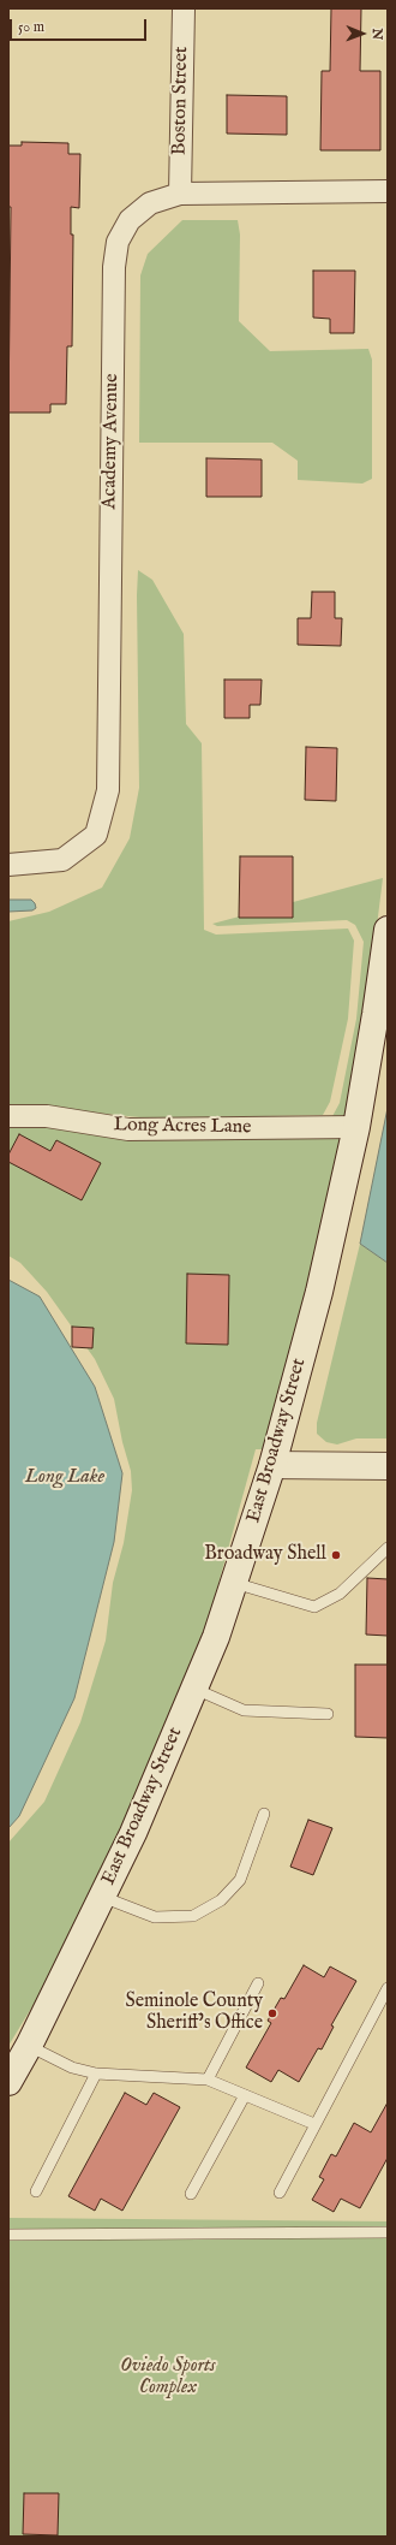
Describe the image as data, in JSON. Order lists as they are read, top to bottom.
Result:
{
  "streets": {
    "main road": ["East Broadway Street"],
    "street": ["Boston Street", "Academy Avenue", "Long Acres Lane"]
  },
  "crossings": [
    ["Boston Street", "Academy Avenue"],
    ["Long Acres Lane", "East Broadway Street"]
  ],
  "water": ["Long Lake"],
  "parks": ["Oviedo Sports Complex"],
  "places": ["Broadway Shell", "Seminole County Sheriff's Office"],
  "scale_bar": "50 m",
  "north": "right"
}
